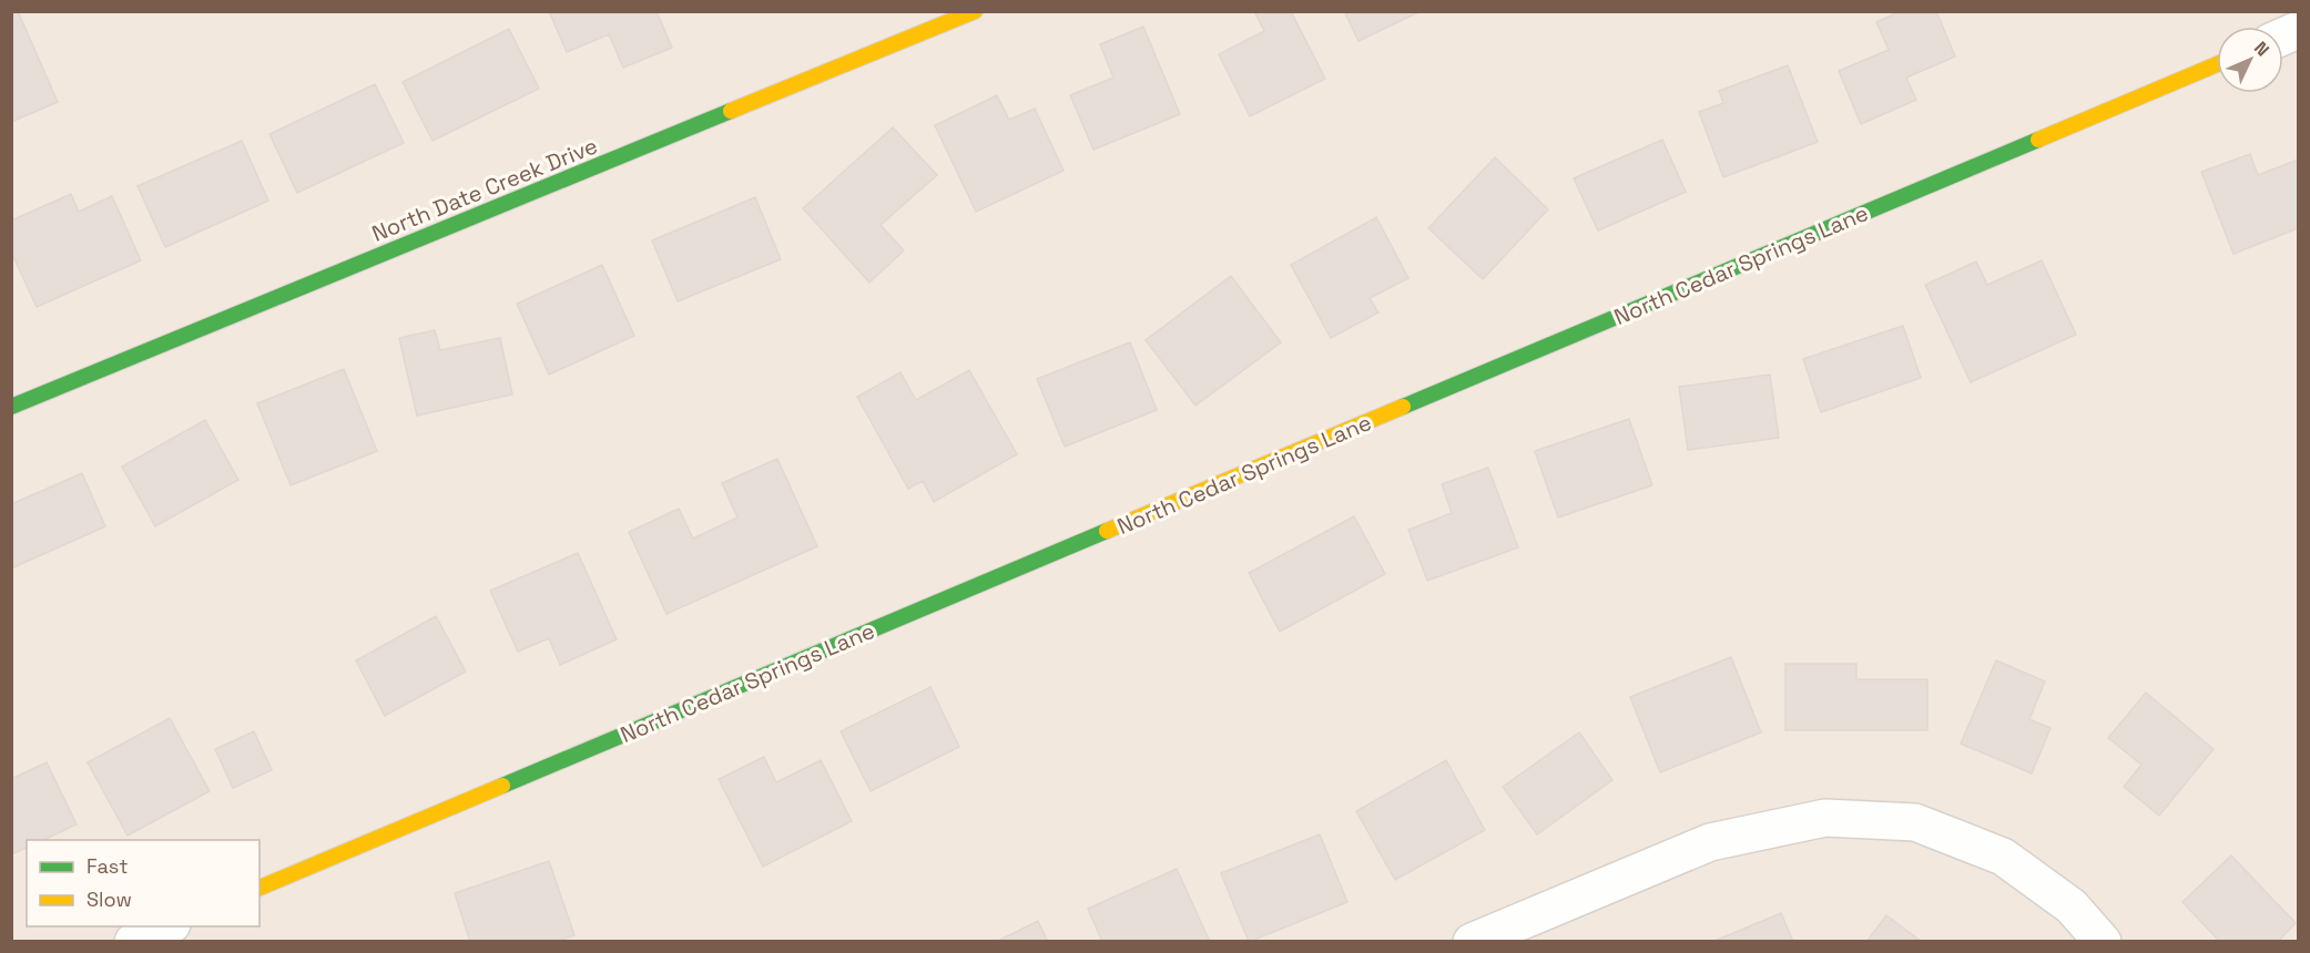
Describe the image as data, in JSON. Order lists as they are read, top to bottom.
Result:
{
  "streets": {
    "street": ["North Date Creek Drive", "North Cedar Springs Lane"]
  },
  "legend": ["Fast", "Slow"],
  "north": "top right"
}
